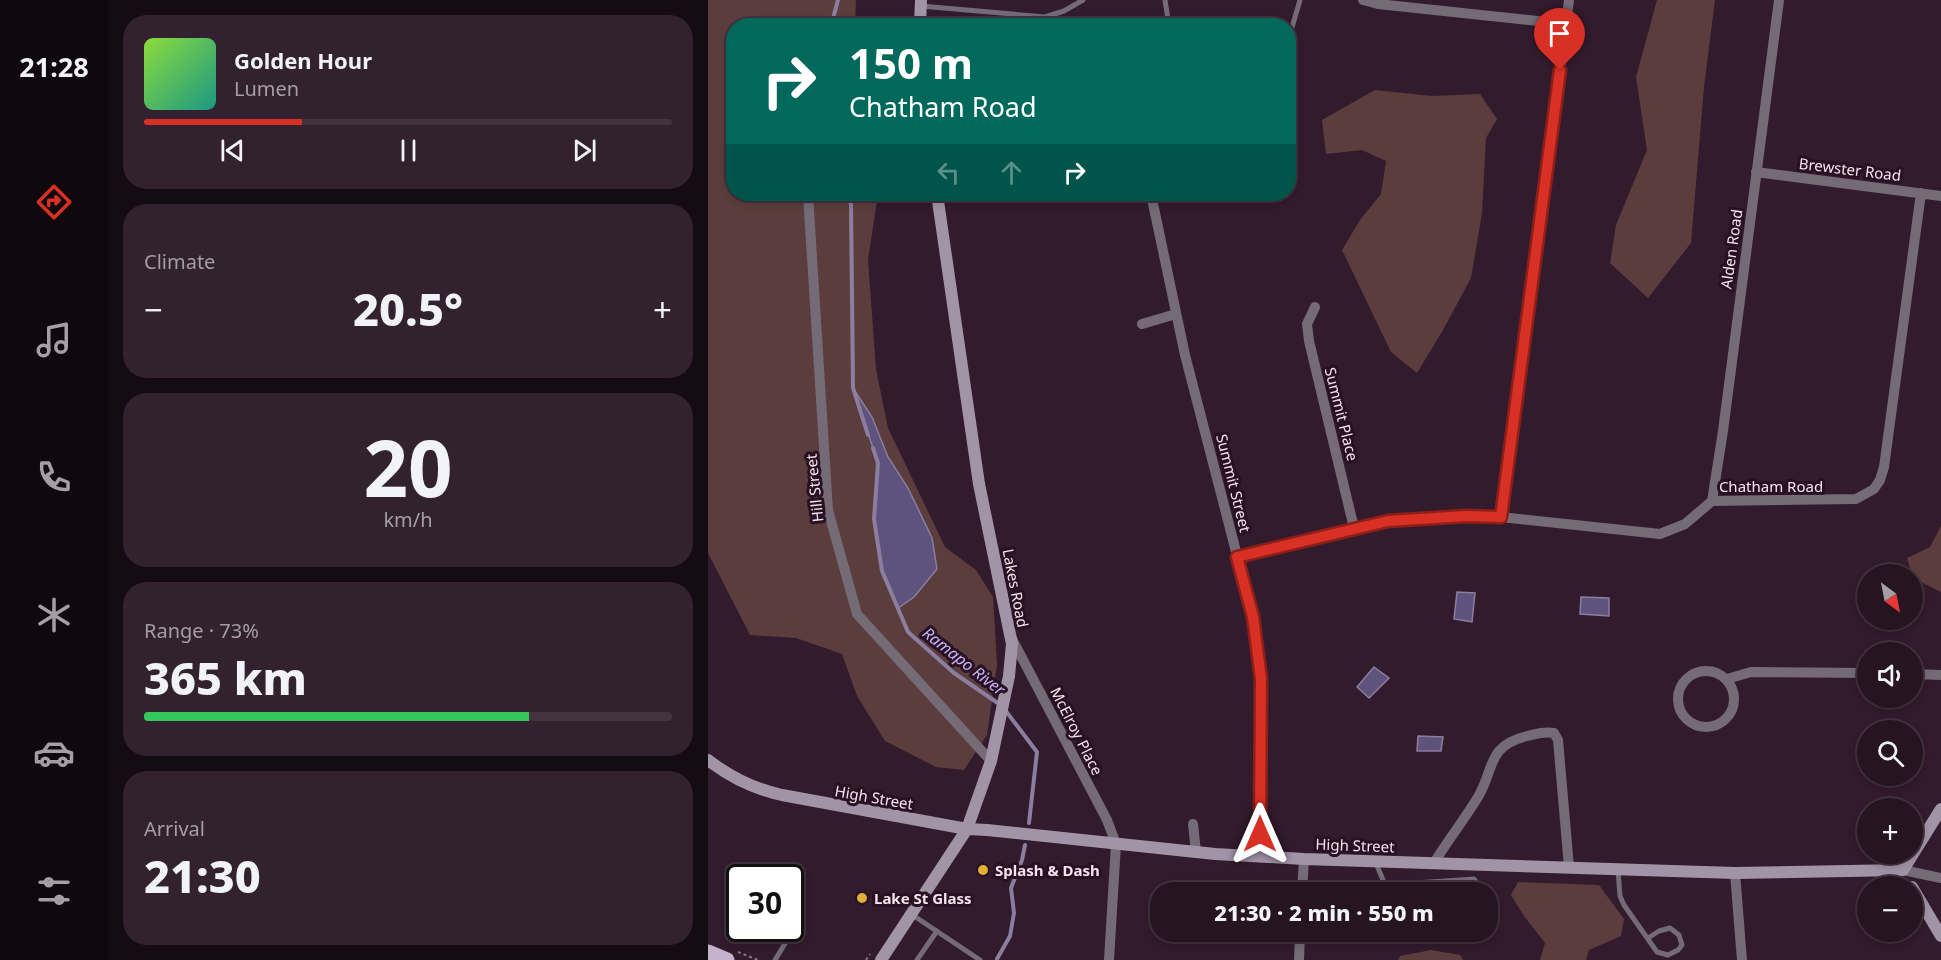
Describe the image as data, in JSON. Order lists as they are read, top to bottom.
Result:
{
  "streets": {
    "street": [
      "Brewster Road",
      "Alden Road",
      "Summit Place",
      "Summit Street",
      "Chatham Road",
      "Hill Street",
      "Lakes Road",
      "McElroy Place",
      "High Street"
    ]
  },
  "crossings": [
    ["Brewster Road", "Alden Road"],
    ["Brewster Road", "Chatham Road"],
    ["Alden Road", "Chatham Road"],
    ["Summit Place", "Chatham Road"],
    ["Summit Street", "Chatham Road"],
    ["Summit Street", "High Street"],
    ["Hill Street", "Lakes Road"],
    ["Lakes Road", "McElroy Place"],
    ["Lakes Road", "High Street"],
    ["McElroy Place", "High Street"]
  ],
  "water": ["Ramapo River"],
  "places": ["Splash & Dash", "Lake St Glass"],
  "north": "bottom right",
  "page": {
    "tabs": "21:28",
    "turn": ["150 m", "Chatham Road"],
    "song": ["Golden Hour", "Lumen"],
    "tile": [
      "Climate",
      ["20", "km/h"],
      ["Range · 73%", "365 km"],
      ["Arrival", "21:30"]
    ],
    "heat": ["−", "20.5°", "+"],
    "map_buttons": ["+", "−"],
    "limit": "30",
    "trip": "21:30 · 2 min · 550 m"
  }
}
